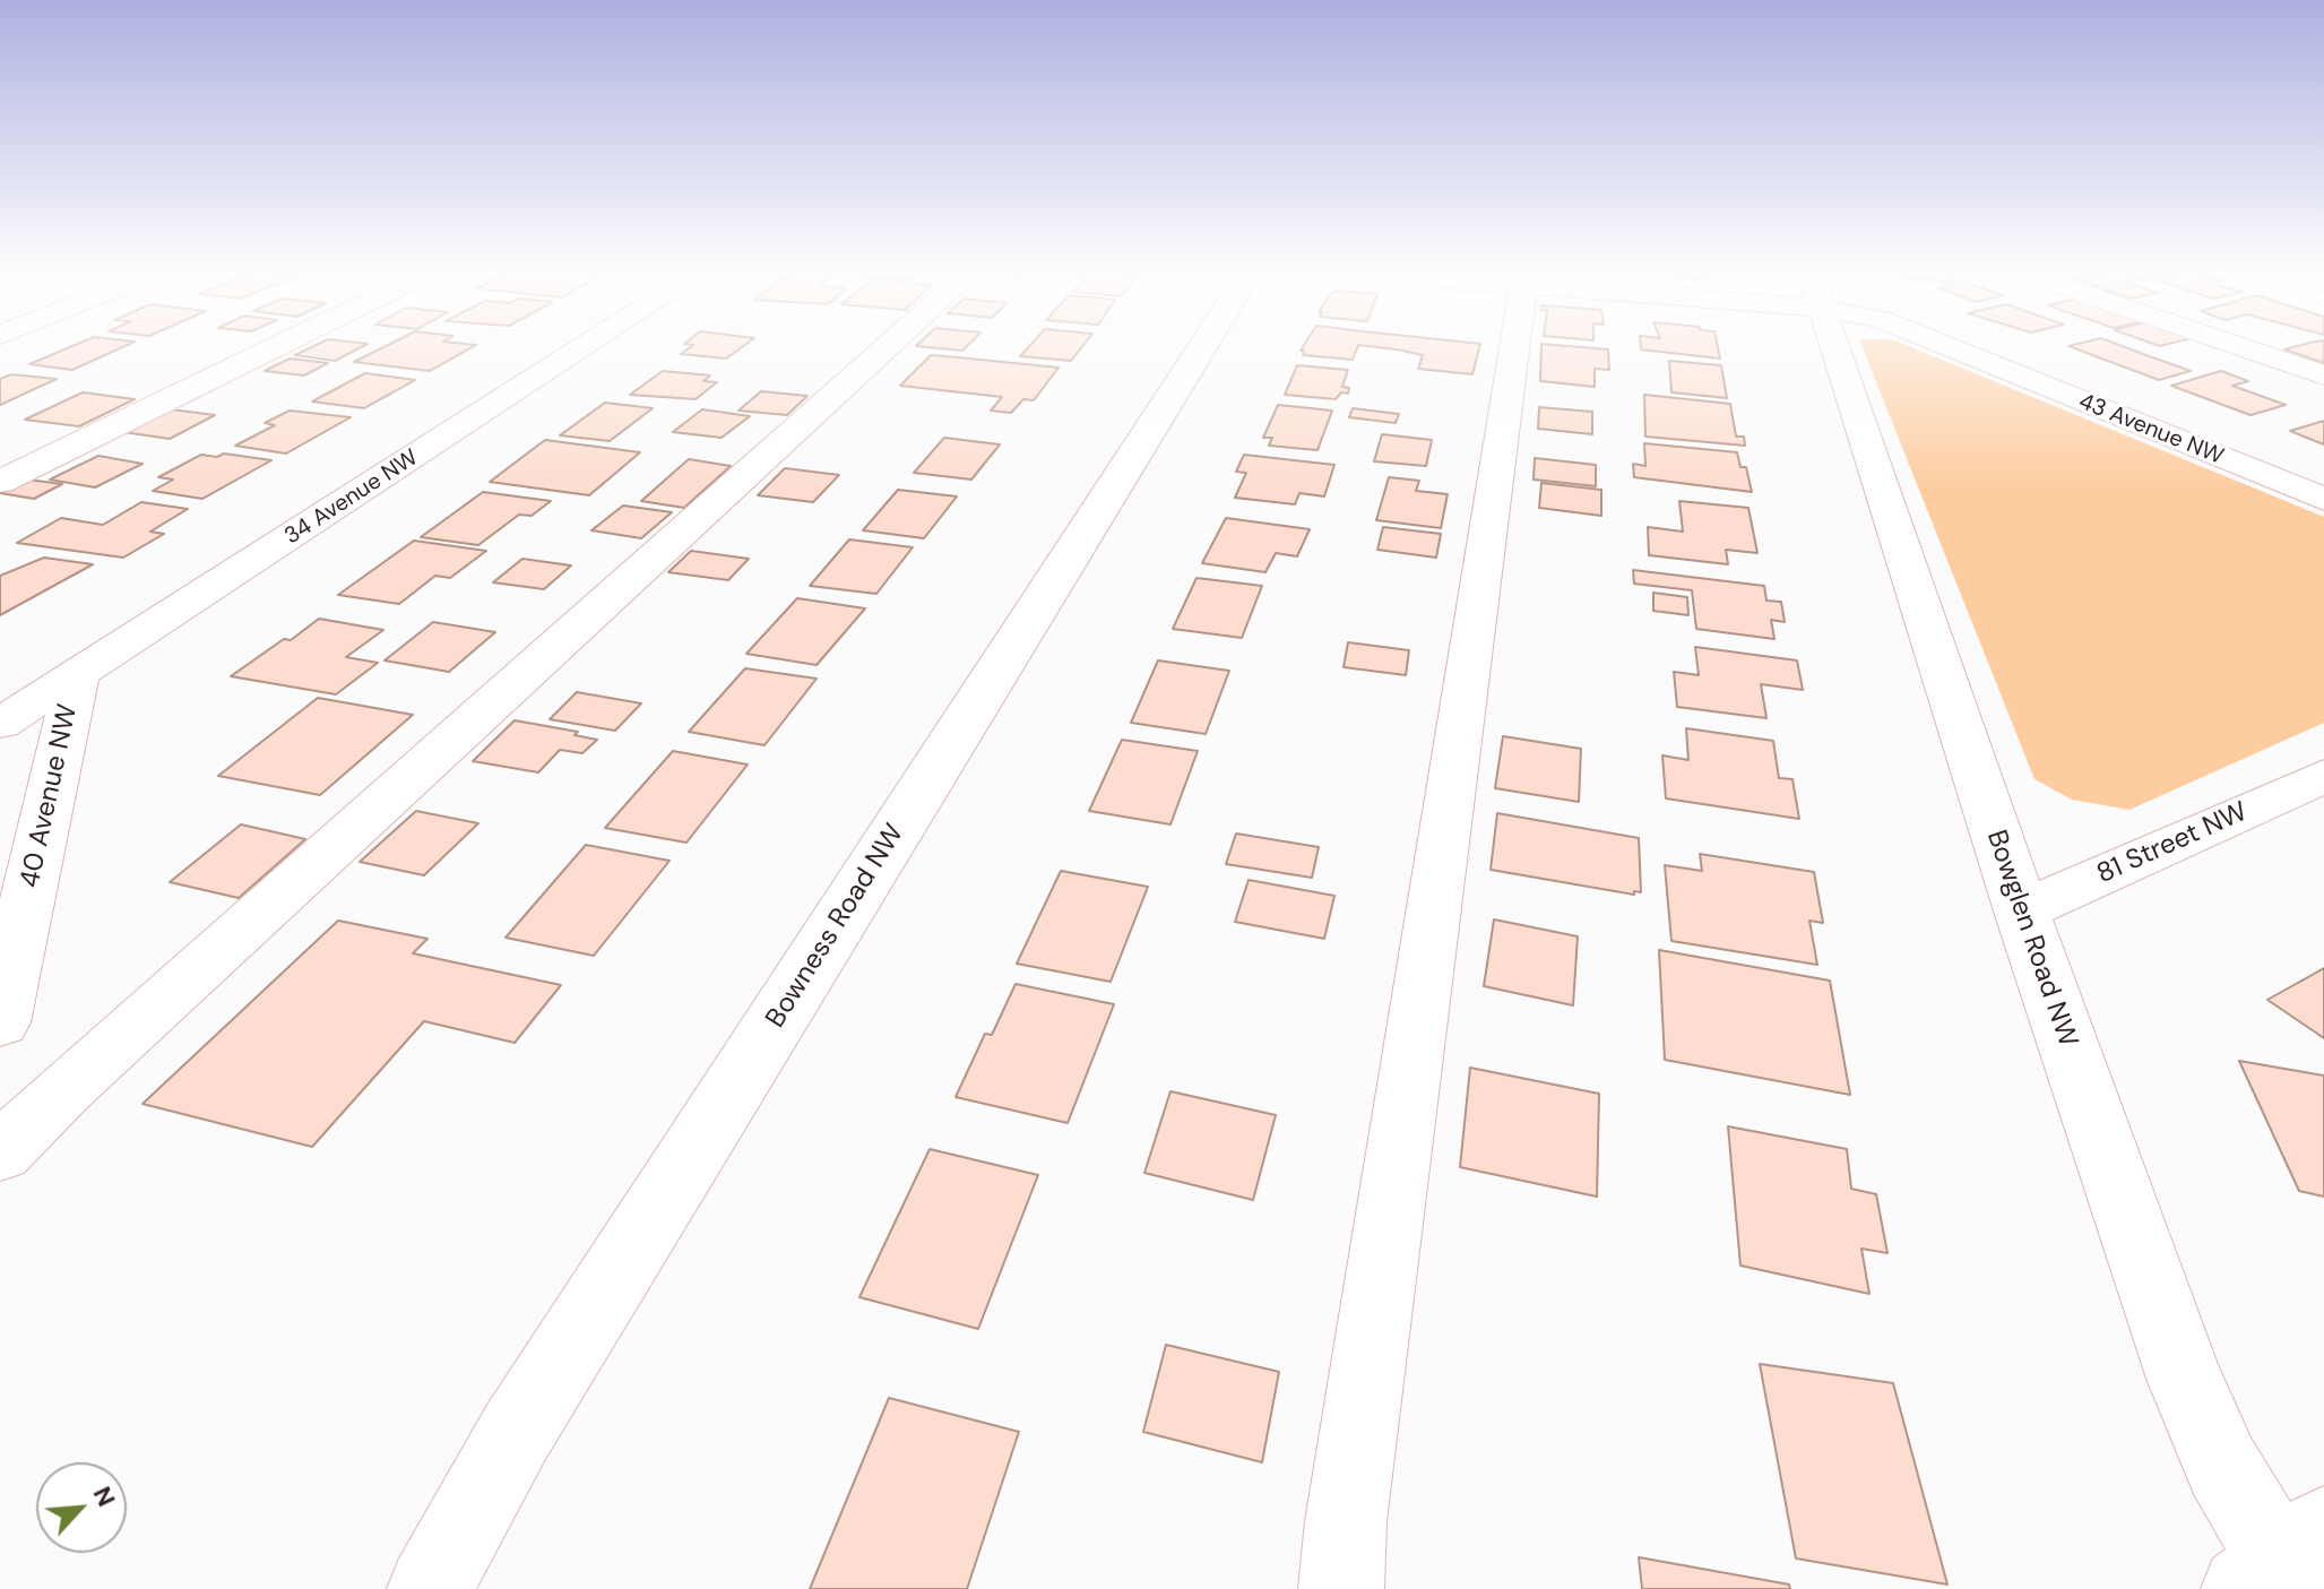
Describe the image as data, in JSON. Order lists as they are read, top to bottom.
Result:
{
  "streets": {
    "street": [
      "43 Avenue NW",
      "34 Avenue NW",
      "40 Avenue NW",
      "81 Street NW",
      "Bowness Road NW",
      "Bowglen Road NW"
    ]
  },
  "crossings": [
    ["34 Avenue NW", "40 Avenue NW"],
    ["81 Street NW", "Bowglen Road NW"]
  ],
  "north": "top right"
}
